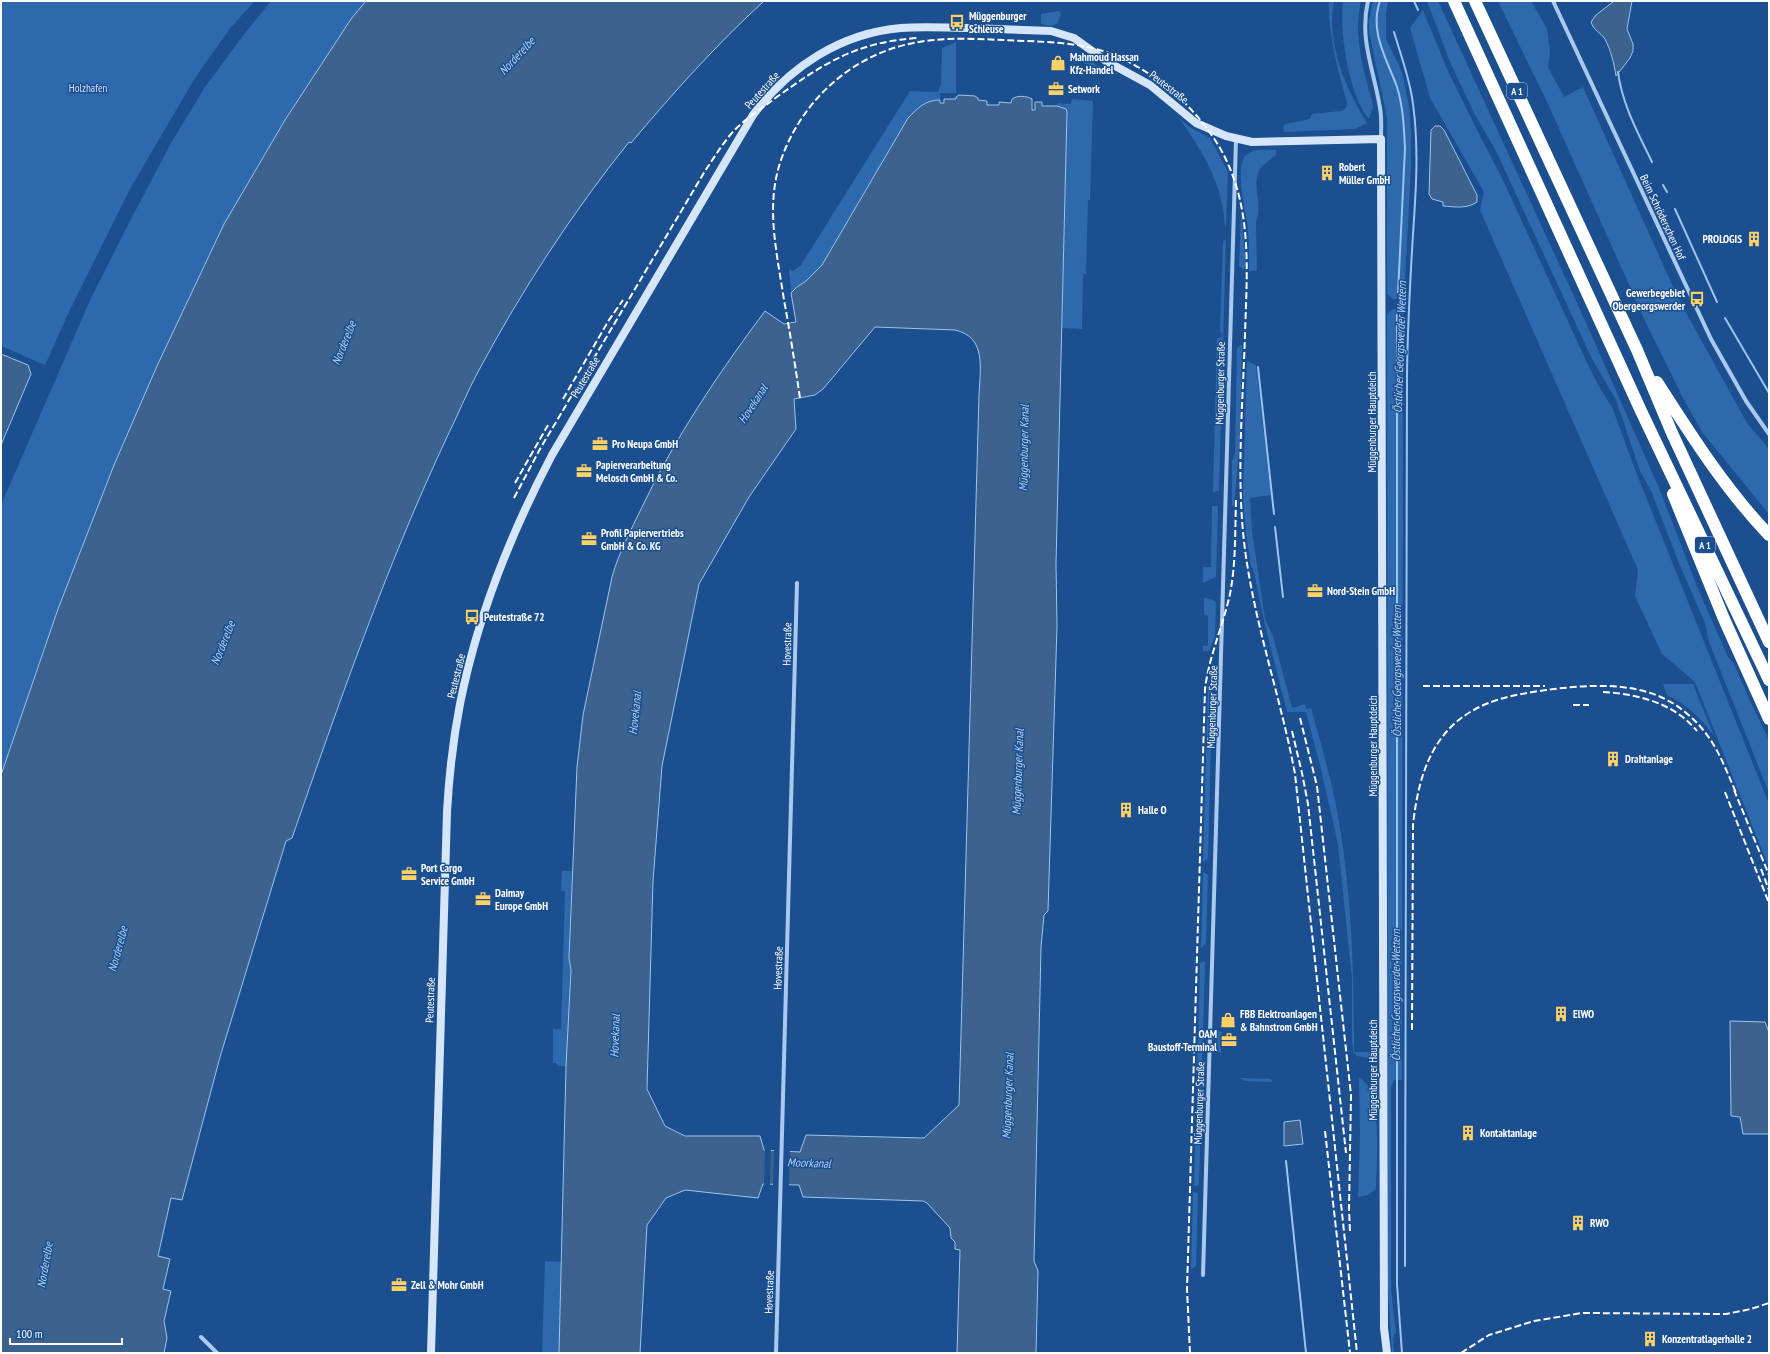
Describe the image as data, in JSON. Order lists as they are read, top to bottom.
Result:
{
  "streets": {
    "highway": ["A 1"],
    "street": [
      "Peutestraße",
      "Beim Schröderschen Hof",
      "Müggenburger Straße",
      "Müggenburger Hauptdeich",
      "Hovestraße"
    ]
  },
  "crossings": [
    ["Peutestraße", "Müggenburger Straße"],
    ["Peutestraße", "Müggenburger Hauptdeich"]
  ],
  "water": [
    "Norderelbe",
    "Östlicher Georgswerder Wettern",
    "Hovekanal",
    "Müggenburger Kanal",
    "Moorkanal"
  ],
  "parks": ["Holzhafen"],
  "places": {
    "bus stop": ["Müggenburger Schleuse", "Gewerbegebiet Obergeorgswerder", "Peutestraße 72"],
    "shop": ["Mahmoud Hassan Kfz-Handel", "FBB Elektroanlagen & Bahnstrom GmbH"],
    "office": [
      "Setwork",
      "Pro Neupa GmbH",
      "Papierverarbeitung Melosch GmbH & Co.",
      "Profil Papiervertriebs GmbH & Co. KG",
      "Nord-Stein GmbH",
      "Port Cargo Service GmbH",
      "Daimay Europe GmbH",
      "OAM Baustoff-Terminal",
      "Zell & Mohr GmbH"
    ],
    "building": [
      "Robert Müller GmbH",
      "PROLOGIS",
      "Drahtanlage",
      "Halle O",
      "ElWO",
      "Kontaktanlage",
      "RWO",
      "Konzentratlagerhalle 2"
    ]
  },
  "scale_bar": "100 m"
}
